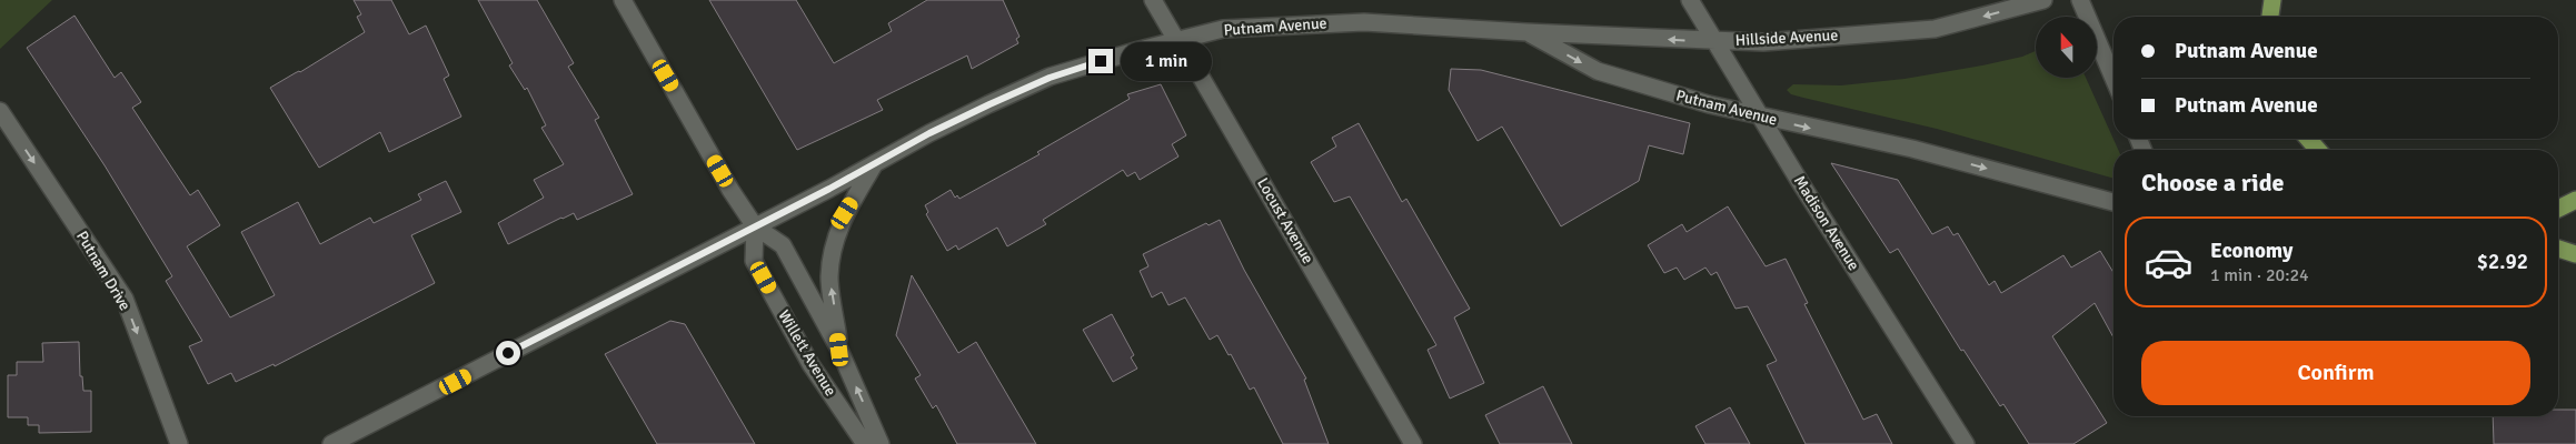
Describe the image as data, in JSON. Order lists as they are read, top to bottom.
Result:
{
  "streets": {
    "street": [
      "Putnam Avenue",
      "Hillside Avenue",
      "Locust Avenue",
      "Madison Avenue",
      "Putnam Drive",
      "Willett Avenue"
    ]
  },
  "crossings": [
    ["Putnam Avenue", "Hillside Avenue"],
    ["Putnam Avenue", "Locust Avenue"],
    ["Putnam Avenue", "Madison Avenue"],
    ["Putnam Avenue", "Willett Avenue"],
    ["Hillside Avenue", "Madison Avenue"]
  ],
  "one_way": ["Hillside Avenue", "Putnam Drive"],
  "north": "top",
  "page": {
    "banner": ["Putnam Avenue", "Putnam Avenue"],
    "bubble": "1 min",
    "heading": "Choose a ride",
    "list": [
      {
        "name": "Economy",
        "note": "1 min · 20:24",
        "value": "$2.92"
      }
    ],
    "buttons": "Confirm"
  }
}
